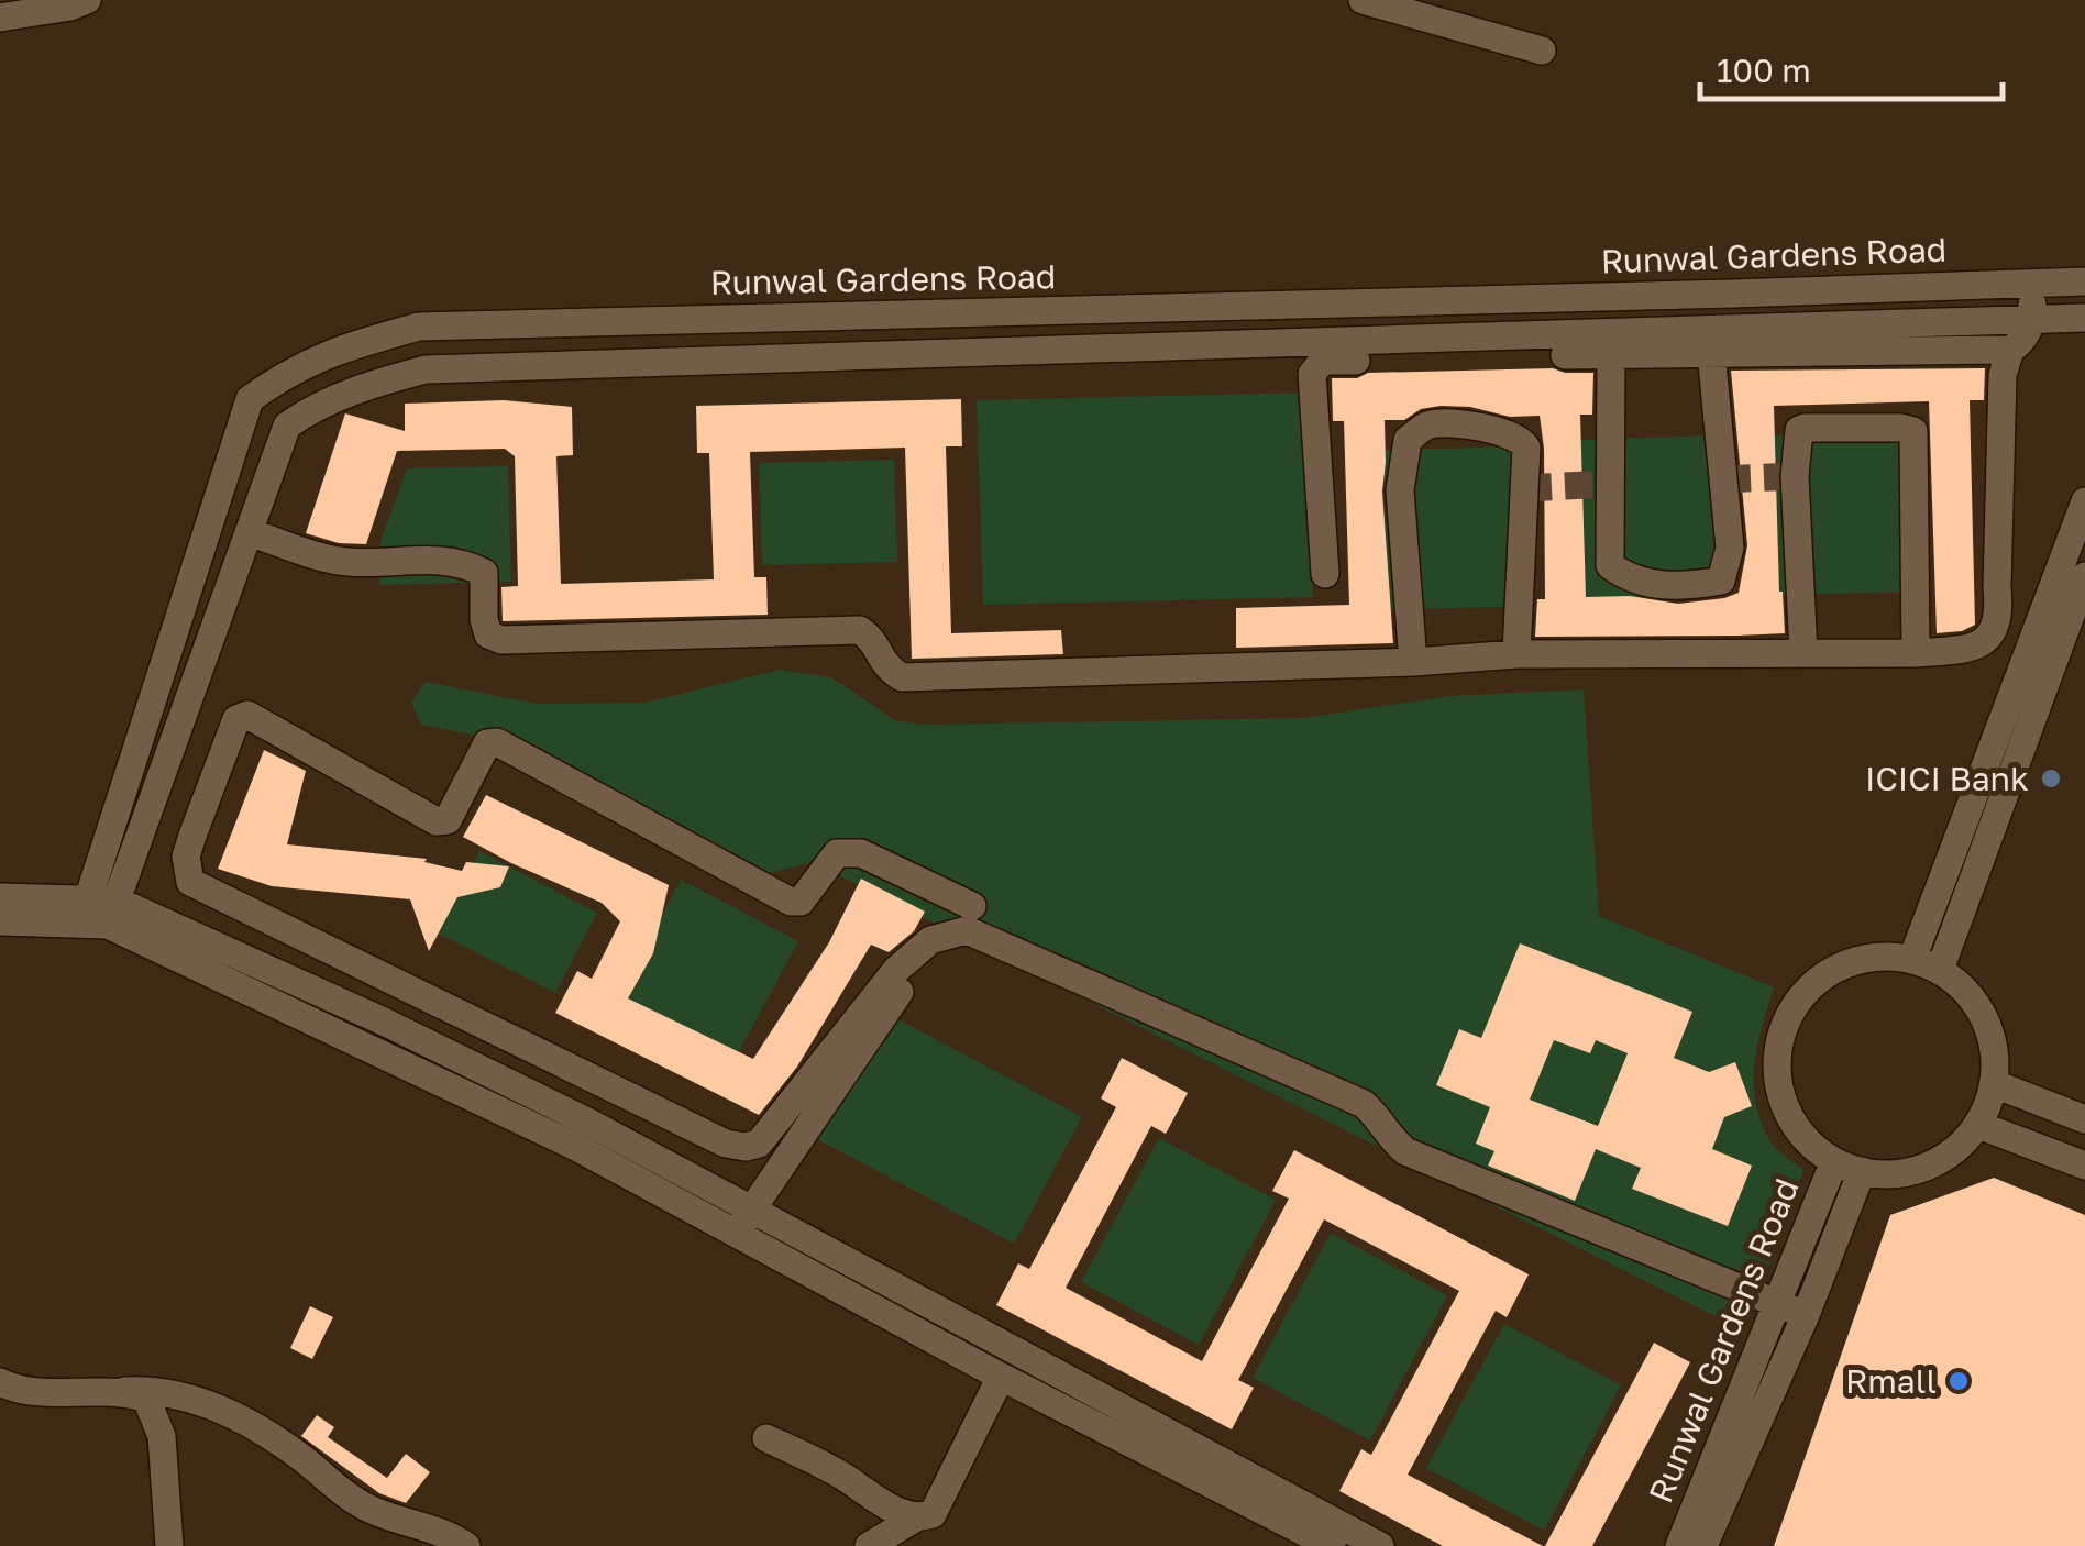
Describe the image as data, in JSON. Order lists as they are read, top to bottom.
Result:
{
  "streets": {
    "street": ["Runwal Gardens Road"]
  },
  "places": ["ICICI Bank", "Rmall"],
  "scale_bar": "100 m"
}
